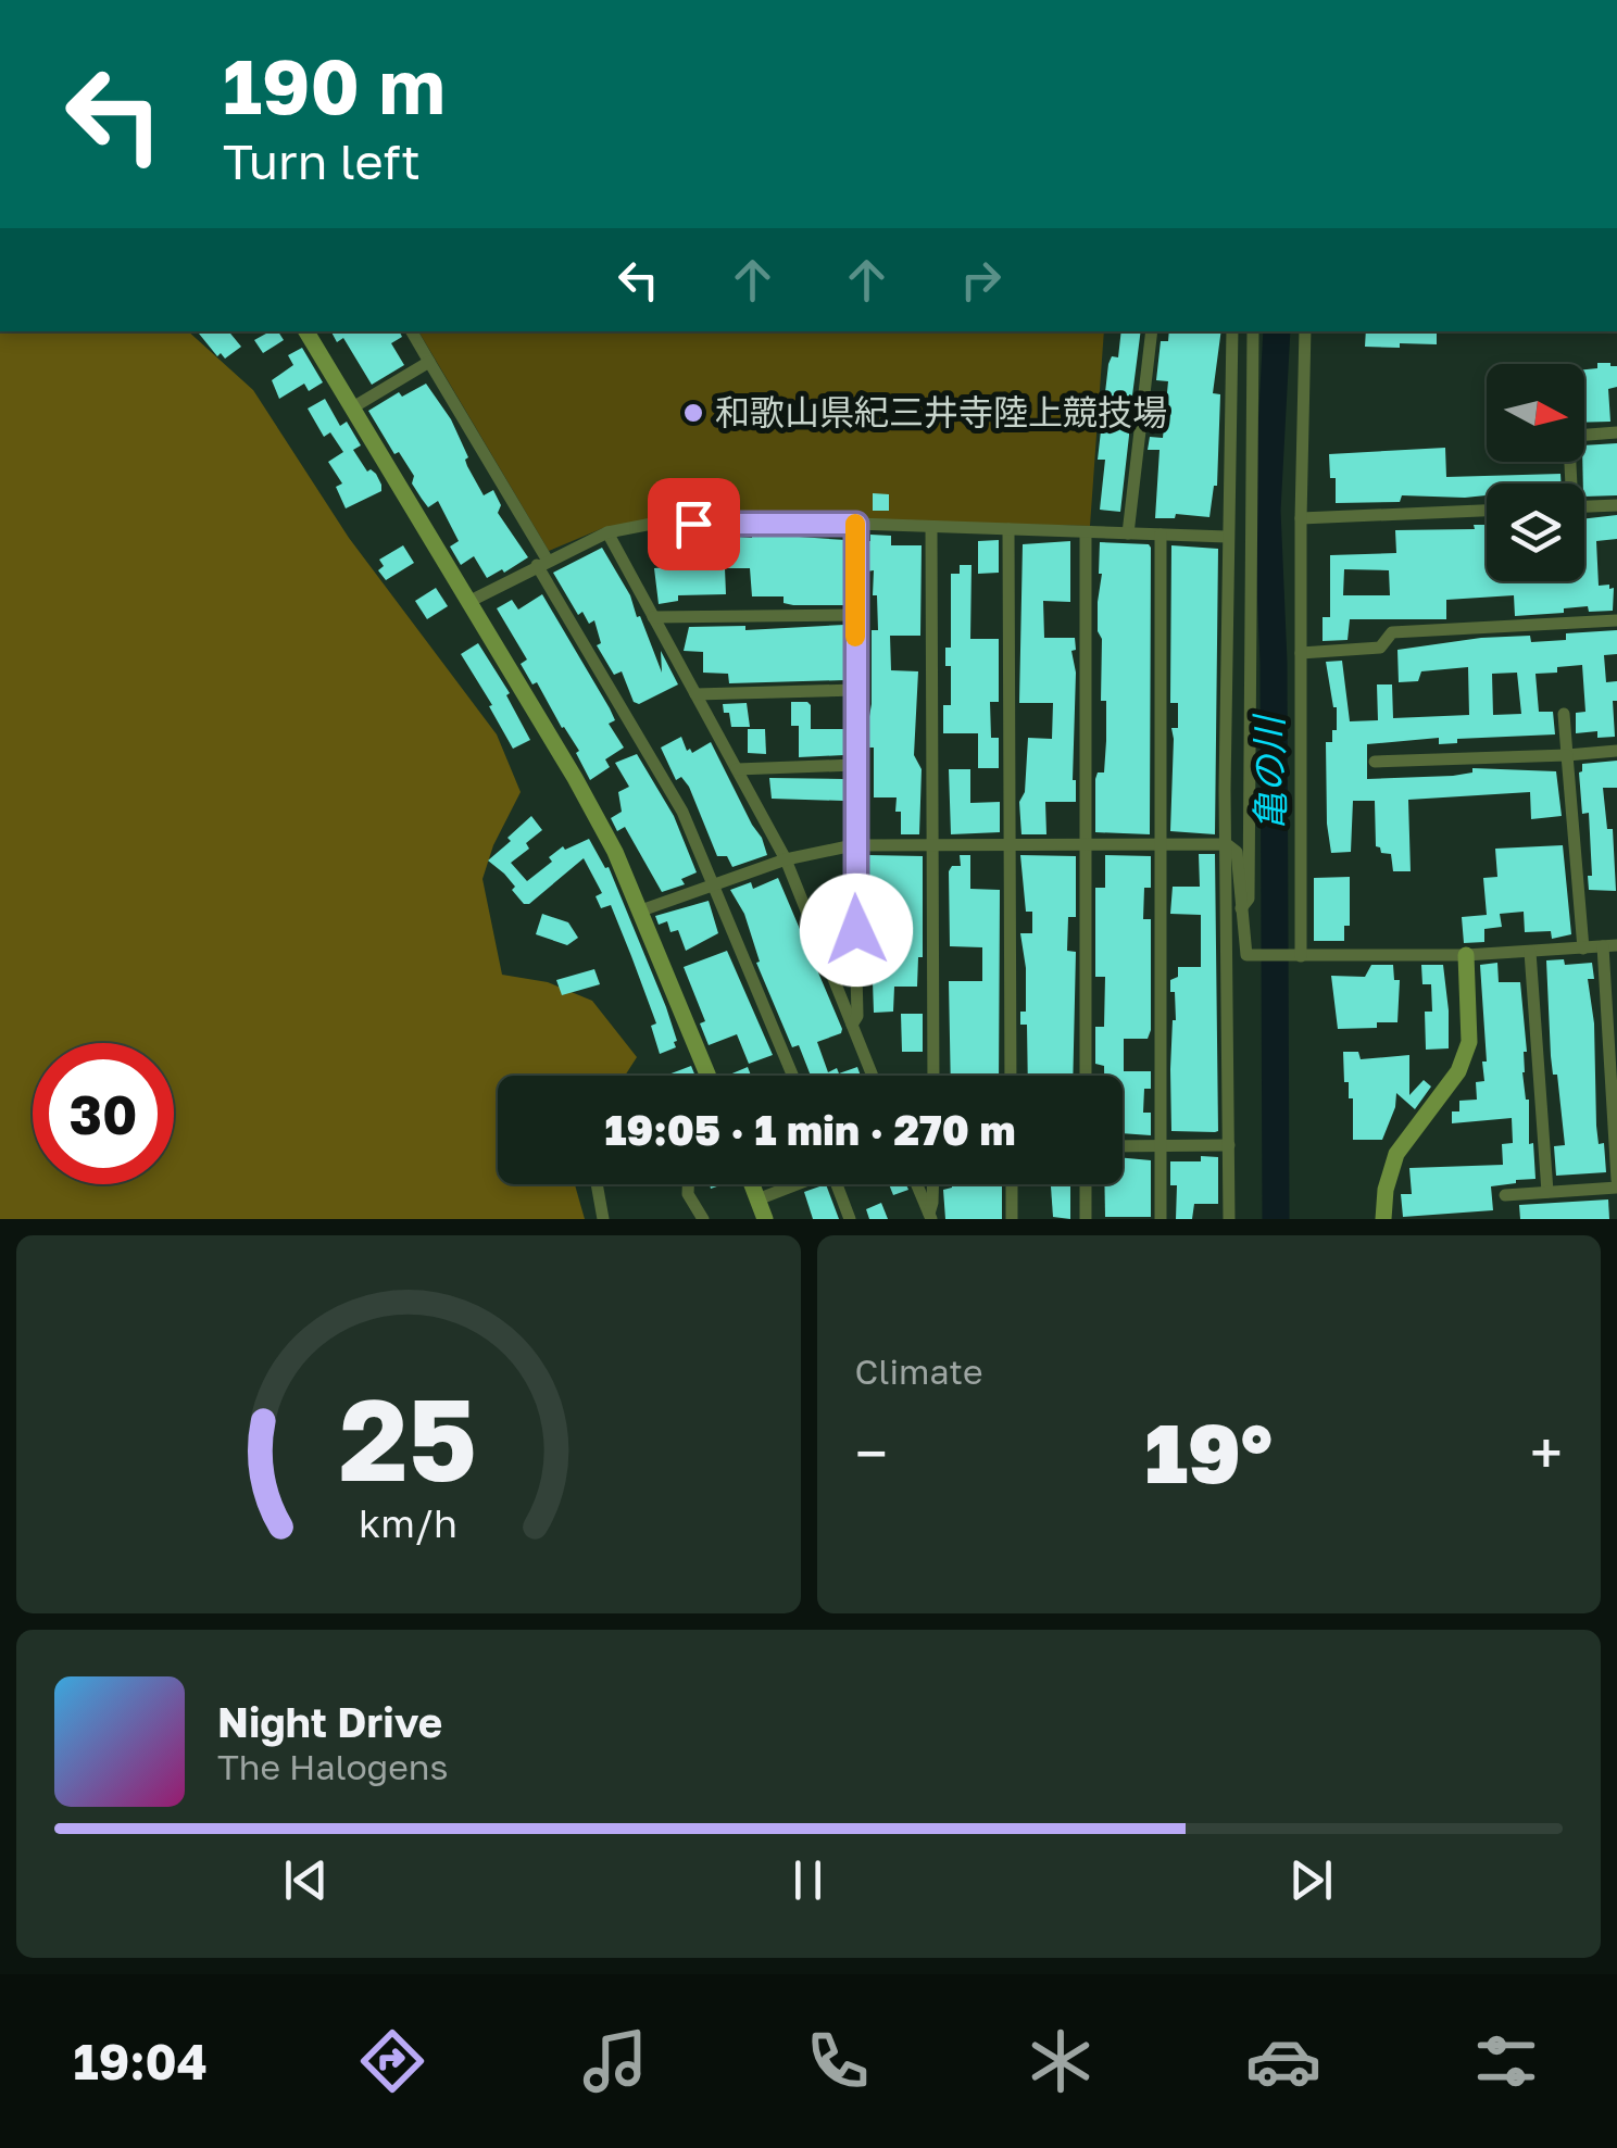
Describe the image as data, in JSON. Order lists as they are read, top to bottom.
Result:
{
  "water": ["亀の川"],
  "places": ["和歌山県紀三井寺陸上競技場"],
  "north": "right",
  "page": {
    "turn": ["190 m", "Turn left"],
    "limit": "30",
    "trip": "19:05 · 1 min · 270 m",
    "tile": "Climate",
    "heat": ["−", "19°", "+"],
    "song": ["Night Drive", "The Halogens"],
    "tabs": "19:04",
    "gauge": ["25", "km/h"]
  }
}
